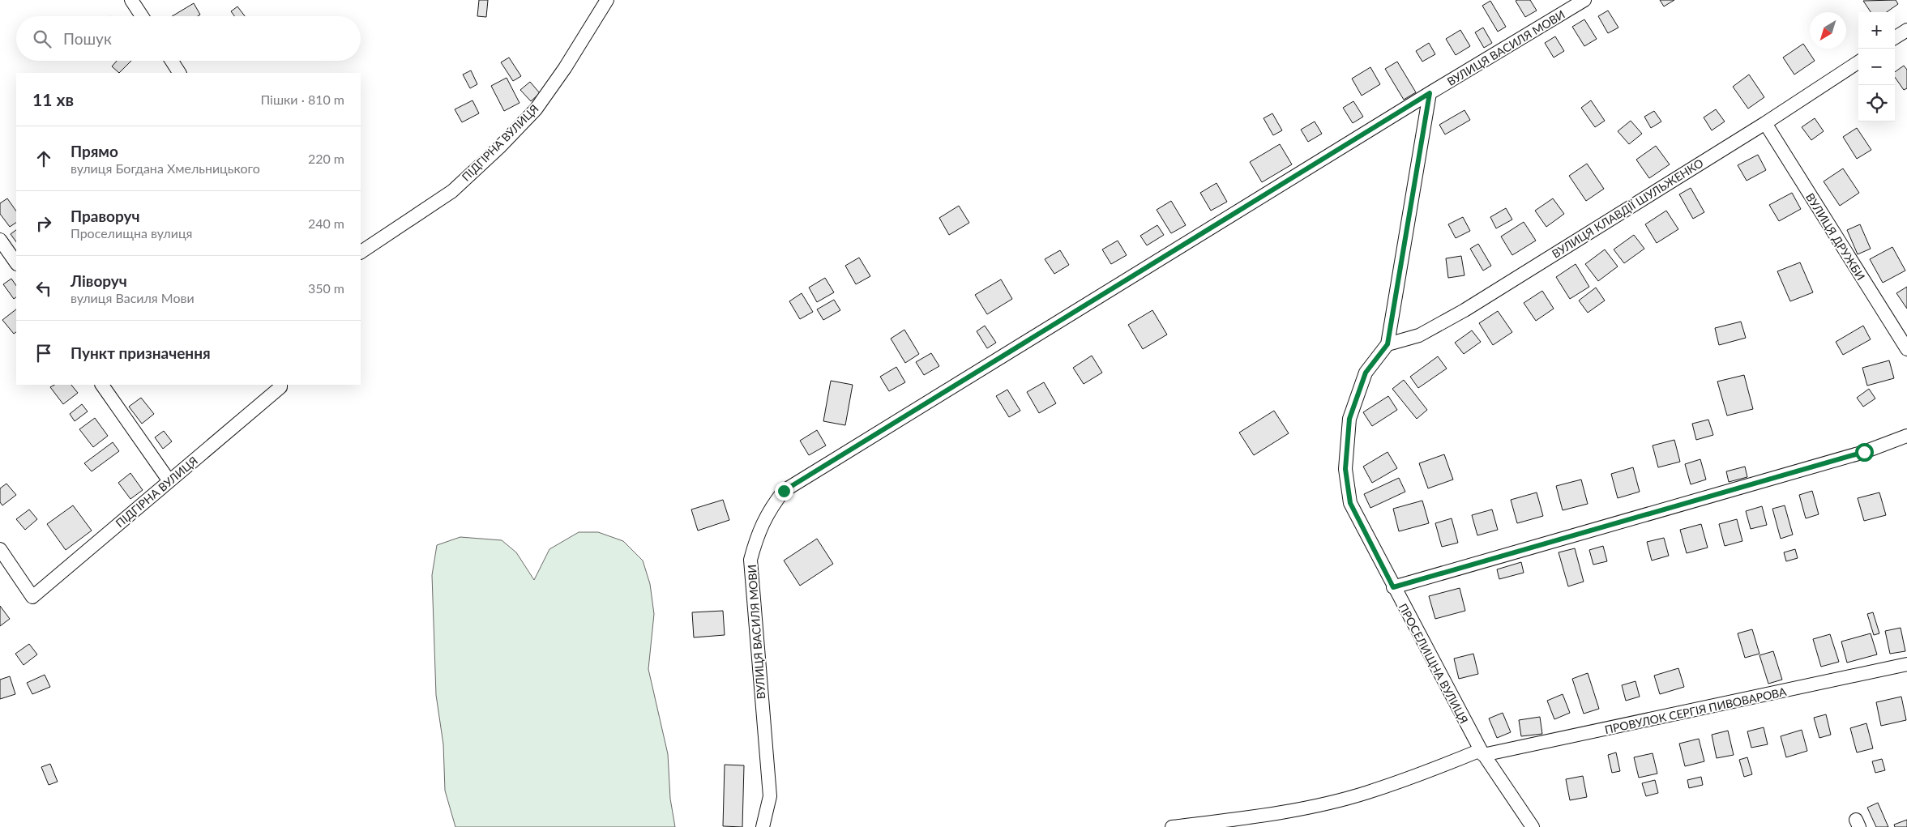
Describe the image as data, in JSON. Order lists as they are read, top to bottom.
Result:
{
  "streets": {
    "street": [
      "ВУЛИЦЯ ВАСИЛЯ МОВИ",
      "ПІДГІРНА ВУЛИЦЯ",
      "ВУЛИЦЯ КЛАВДІЇ ШУЛЬЖЕНКО",
      "ВУЛИЦЯ ДРУЖБИ",
      "ПРОСЕЛИЩНА ВУЛИЦЯ",
      "ПРОВУЛОК СЕРГІЯ ПИВОВАРОВА"
    ]
  },
  "crossings": [
    ["ВУЛИЦЯ ВАСИЛЯ МОВИ", "ПРОСЕЛИЩНА ВУЛИЦЯ"],
    ["ВУЛИЦЯ КЛАВДІЇ ШУЛЬЖЕНКО", "ВУЛИЦЯ ДРУЖБИ"],
    ["ВУЛИЦЯ КЛАВДІЇ ШУЛЬЖЕНКО", "ПРОСЕЛИЩНА ВУЛИЦЯ"],
    ["ПРОСЕЛИЩНА ВУЛИЦЯ", "ПРОВУЛОК СЕРГІЯ ПИВОВАРОВА"]
  ],
  "north": "bottom left",
  "page": {
    "map_buttons": ["+", "−"],
    "search": "Пошук",
    "heading": ["11 хв", "Пішки · 810 m"],
    "list": [
      ["Прямо", "вулиця Богдана Хмельницького", "220 m"],
      ["Праворуч", "Проселищна вулиця", "240 m"],
      ["Ліворуч", "вулиця Василя Мови", "350 m"],
      "Пункт призначення"
    ]
  }
}
